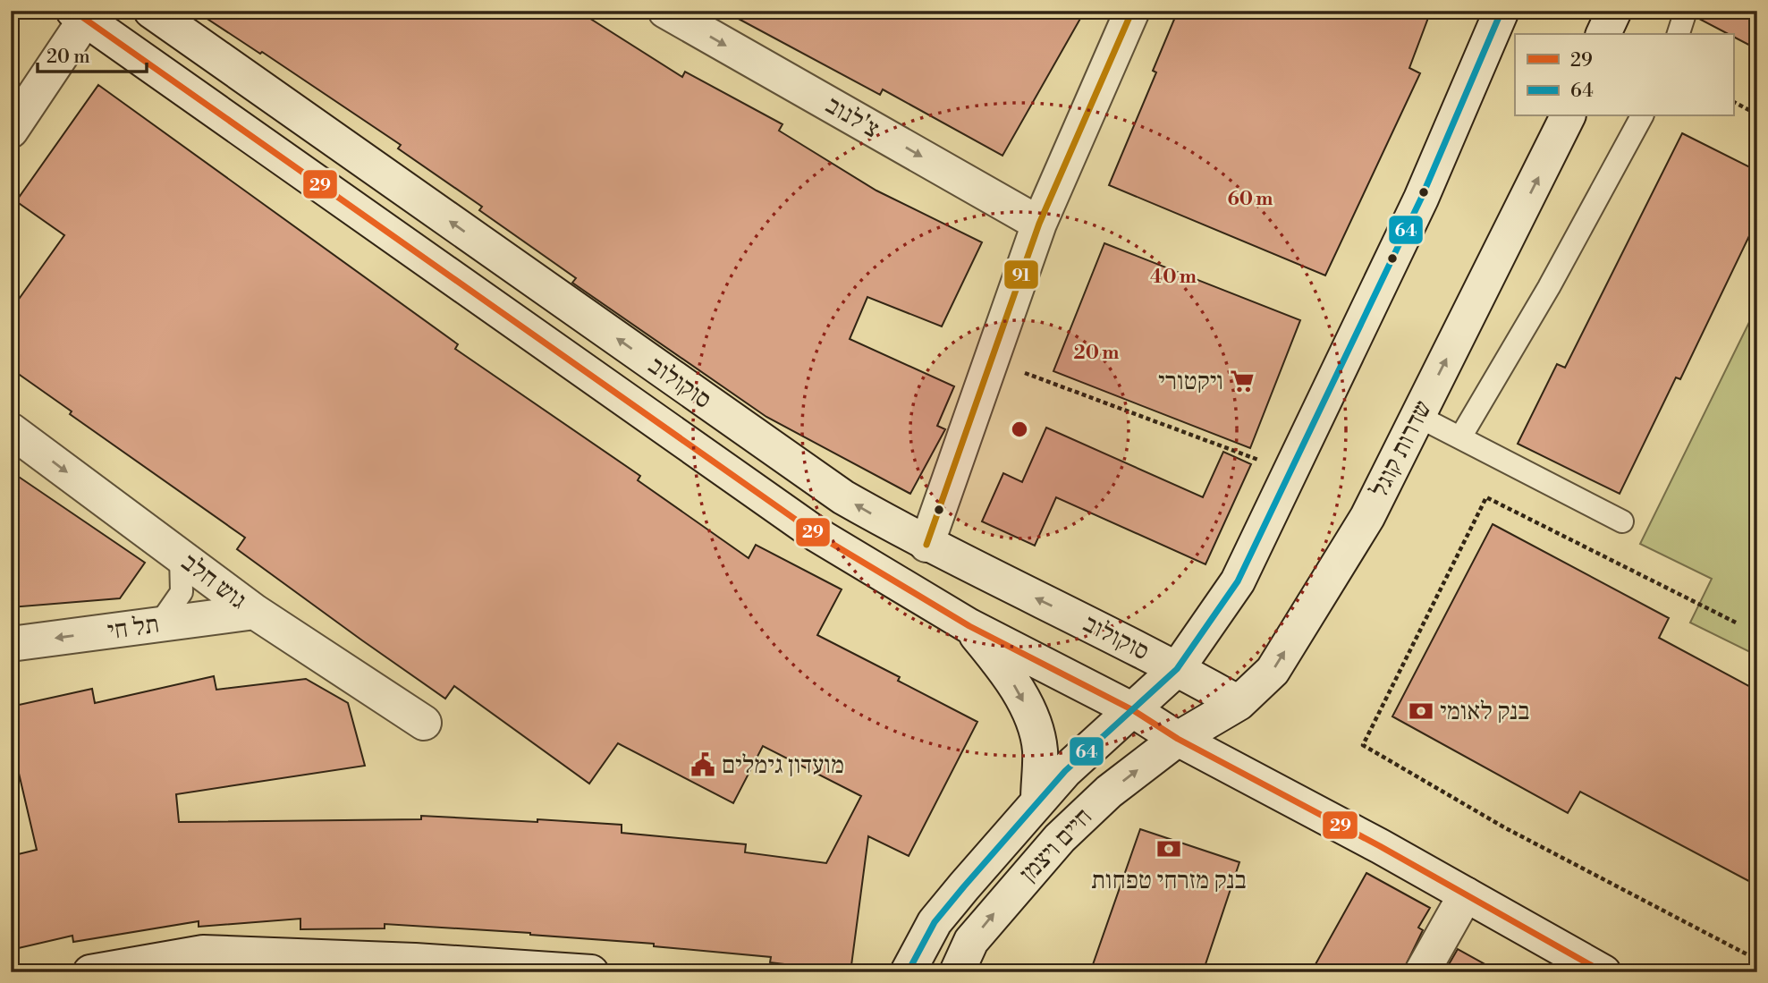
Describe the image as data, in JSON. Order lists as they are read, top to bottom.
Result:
{
  "streets": {
    "street": [
      "צ'לנוב",
      "סוקולוב",
      "שדרות קוגל",
      "גוש חלב",
      "תל חי",
      "חיים ויצמן"
    ]
  },
  "crossings": [
    ["סוקולוב", "שדרות קוגל"],
    ["סוקולוב", "חיים ויצמן"],
    ["שדרות קוגל", "חיים ויצמן"],
    ["גוש חלב", "תל חי"]
  ],
  "one_way": ["צ'לנוב", "גוש חלב", "תל חי"],
  "places": {
    "supermarket": ["ויקטורי"],
    "bank": ["בנק לאומי", "בנק מזרחי טפחות"],
    "public building": ["מועדון גימלים"]
  },
  "lines": ["transit line 29", "transit line 64", "transit line 91"],
  "legend": ["29", "64"],
  "scale_bar": "20 m",
  "rings": ["60 m", "40 m", "20 m"]
}
